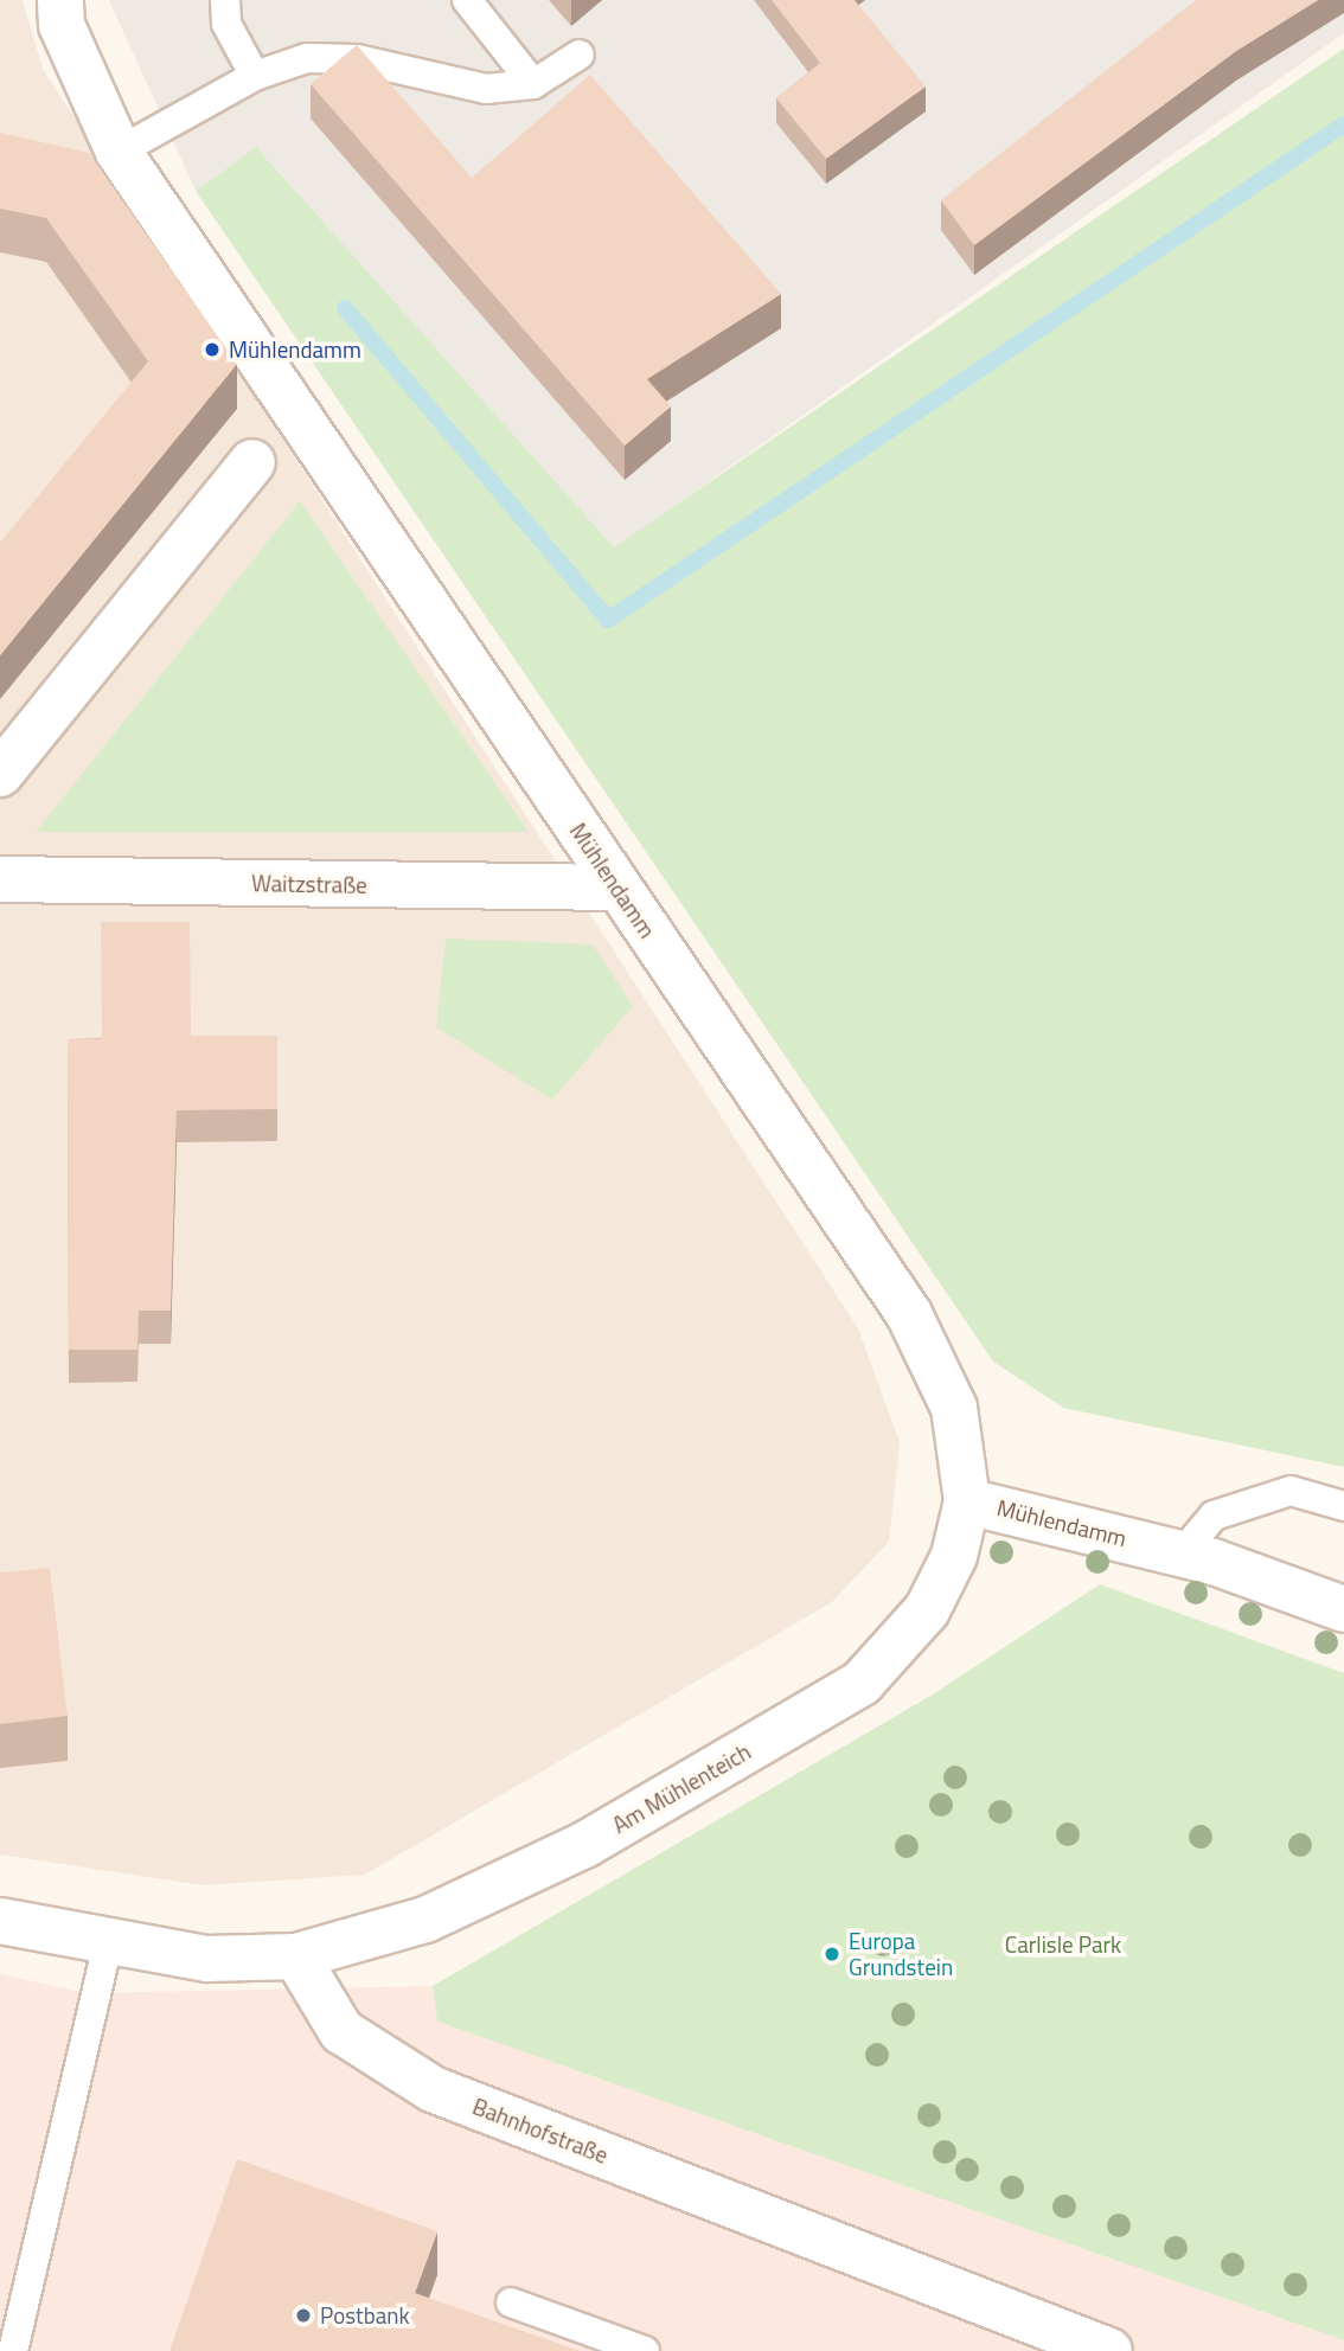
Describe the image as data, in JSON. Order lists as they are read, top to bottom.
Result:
{
  "streets": {
    "street": [
      "Mühlendamm",
      "Waitzstraße",
      "Am Mühlenteich",
      "Bahnhofstraße"
    ]
  },
  "crossings": [
    ["Mühlendamm", "Waitzstraße"],
    ["Mühlendamm", "Am Mühlenteich"],
    ["Am Mühlenteich", "Bahnhofstraße"]
  ],
  "parks": ["Carlisle Park"],
  "places": ["Mühlendamm", "Europa Grundstein", "Postbank"]
}
